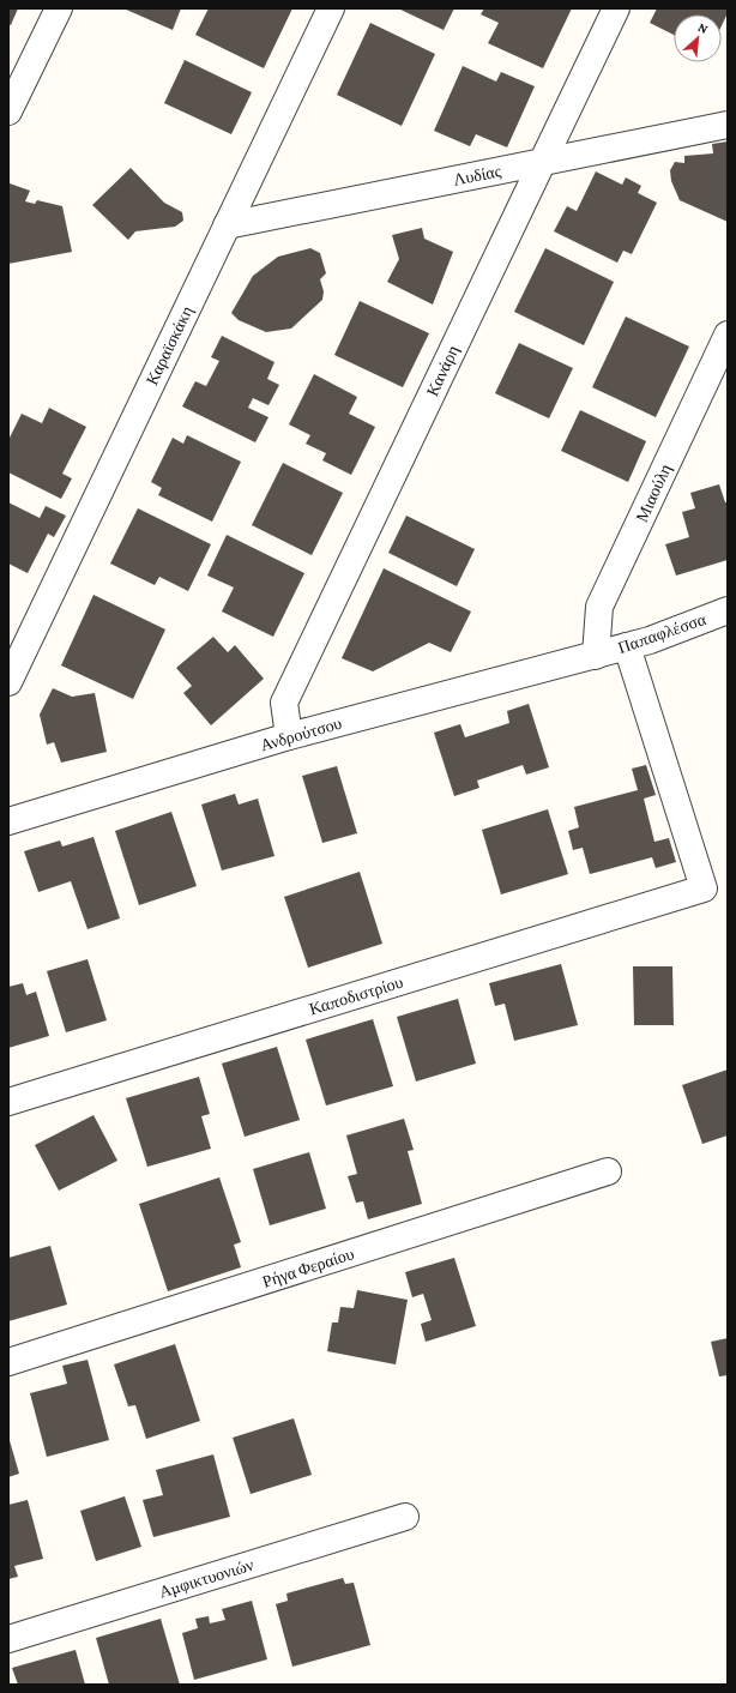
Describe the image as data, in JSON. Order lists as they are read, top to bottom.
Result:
{
  "streets": {
    "street": [
      "Λυδίας",
      "Καραϊσκάκη",
      "Κανάρη",
      "Μιαούλη",
      "Παπαφλέσσα",
      "Ανδρούτσου",
      "Καποδιστρίου",
      "Ρήγα Φεραίου",
      "Αμφικτυονιών"
    ]
  },
  "crossings": [
    ["Λυδίας", "Καραϊσκάκη"],
    ["Λυδίας", "Κανάρη"],
    ["Κανάρη", "Ανδρούτσου"],
    ["Μιαούλη", "Παπαφλέσσα"],
    ["Μιαούλη", "Ανδρούτσου"],
    ["Παπαφλέσσα", "Ανδρούτσου"],
    ["Παπαφλέσσα", "Καποδιστρίου"]
  ],
  "north": "top right"
}
